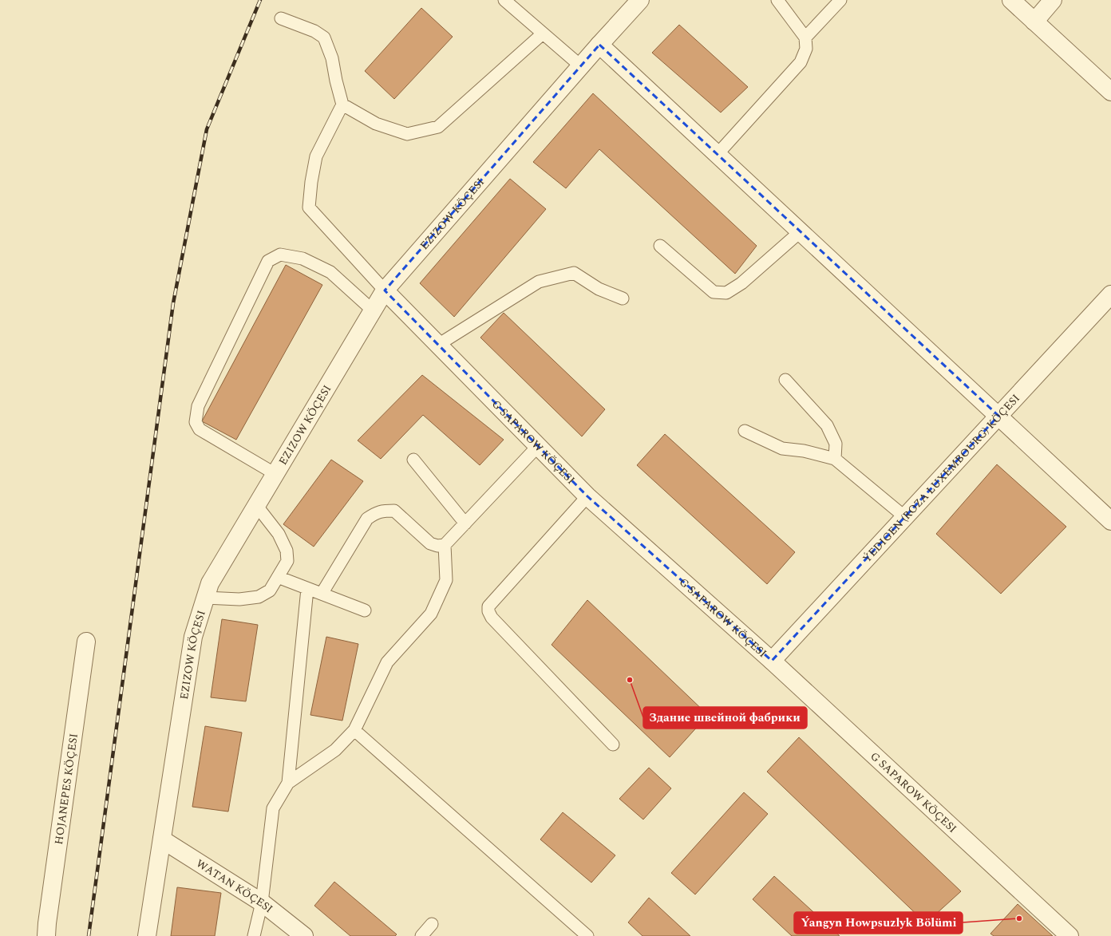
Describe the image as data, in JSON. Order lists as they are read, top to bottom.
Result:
{
  "streets": {
    "street": [
      "EZIZOW KÖÇESI",
      "G SAPAROW KÖÇESI",
      "ÝEDIGEN (ROZA LUXEMBOURG) KÖÇESI",
      "HOJANEPES KÖÇESI",
      "WATAN KÖÇESI"
    ]
  },
  "crossings": [
    ["EZIZOW KÖÇESI", "G SAPAROW KÖÇESI"],
    ["EZIZOW KÖÇESI", "WATAN KÖÇESI"],
    ["G SAPAROW KÖÇESI", "ÝEDIGEN (ROZA LUXEMBOURG) KÖÇESI"]
  ],
  "places": ["Здание швейной фабрики", "Ýangyn Howpsuzlyk Bölümi"]
}
